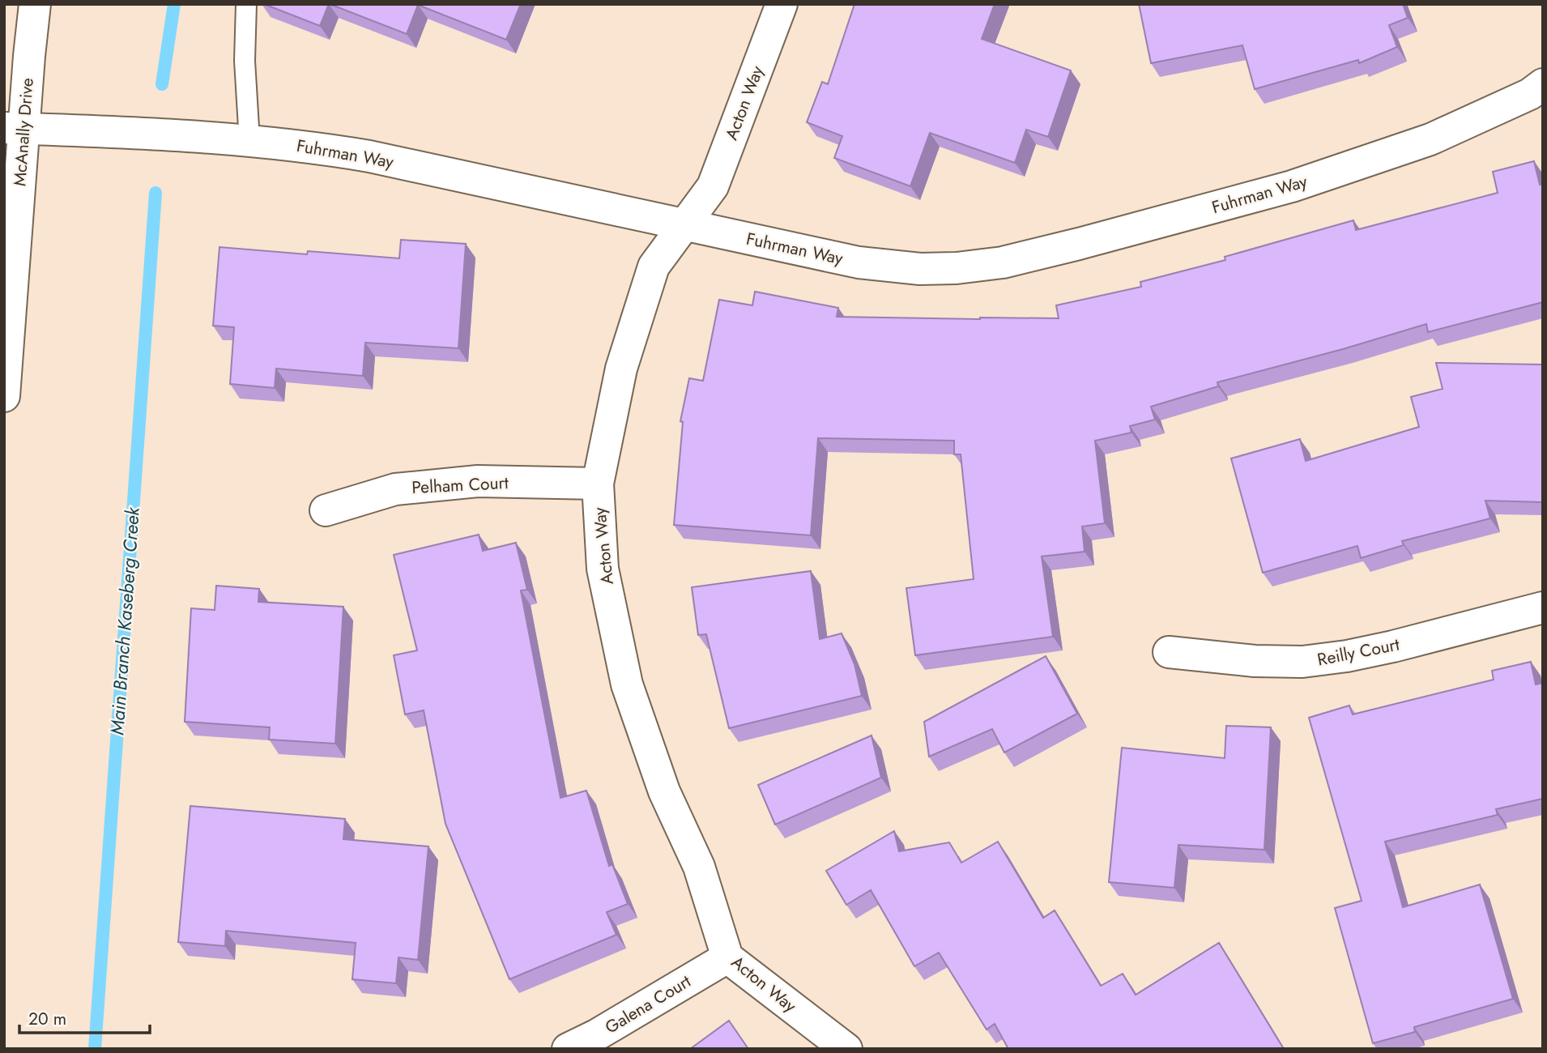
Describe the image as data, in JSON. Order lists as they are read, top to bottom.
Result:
{
  "streets": {
    "street": [
      "Acton Way",
      "McAnally Drive",
      "Fuhrman Way",
      "Pelham Court",
      "Reilly Court",
      "Galena Court"
    ]
  },
  "crossings": [
    ["Acton Way", "Fuhrman Way"],
    ["Acton Way", "Pelham Court"],
    ["Acton Way", "Galena Court"],
    ["McAnally Drive", "Fuhrman Way"]
  ],
  "water": ["Main Branch Kaseberg Creek"],
  "scale_bar": "20 m"
}
